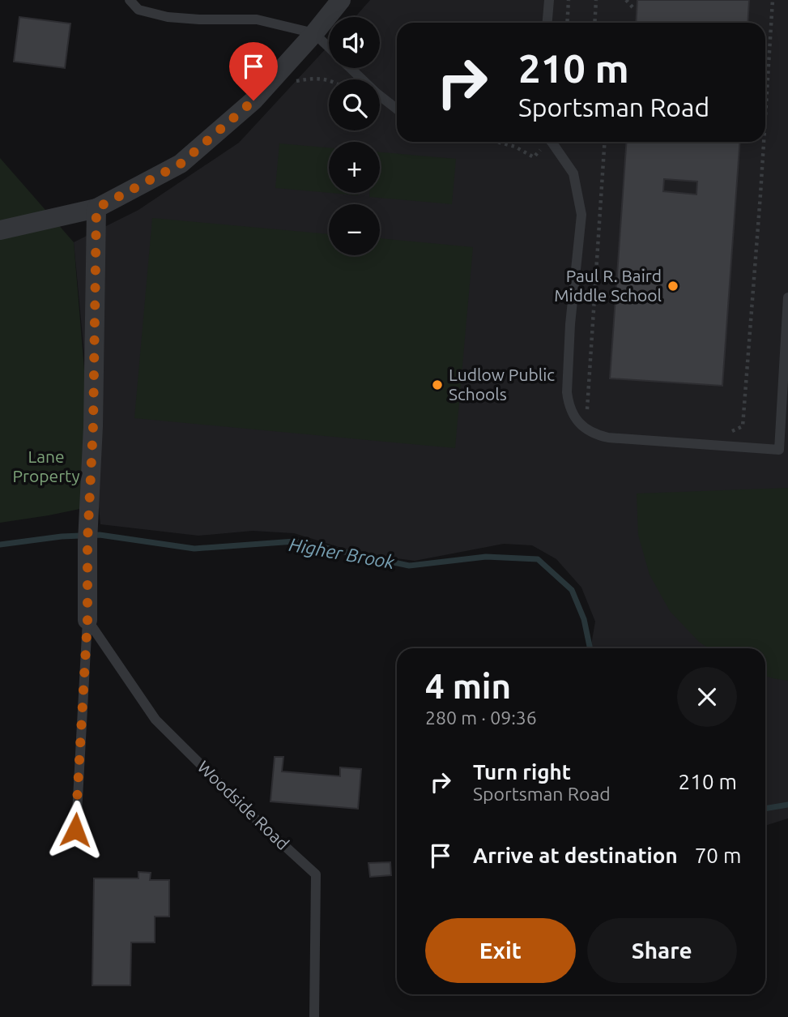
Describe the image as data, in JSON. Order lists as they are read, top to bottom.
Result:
{
  "streets": {
    "lane": ["Woodside Road"]
  },
  "water": ["Higher Brook"],
  "parks": ["Lane Property"],
  "places": ["Paul R. Baird Middle School", "Ludlow Public Schools"],
  "page": {
    "map_buttons": ["+", "−"],
    "turn": ["210 m", "Sportsman Road"],
    "heading": ["4 min", "280 m · 09:36"],
    "list": [
      {
        "name": "Turn right",
        "note": "Sportsman Road",
        "value": "210 m"
      },
      {
        "name": "Arrive at destination",
        "value": "70 m"
      }
    ],
    "buttons": ["Exit", "Share"]
  }
}
